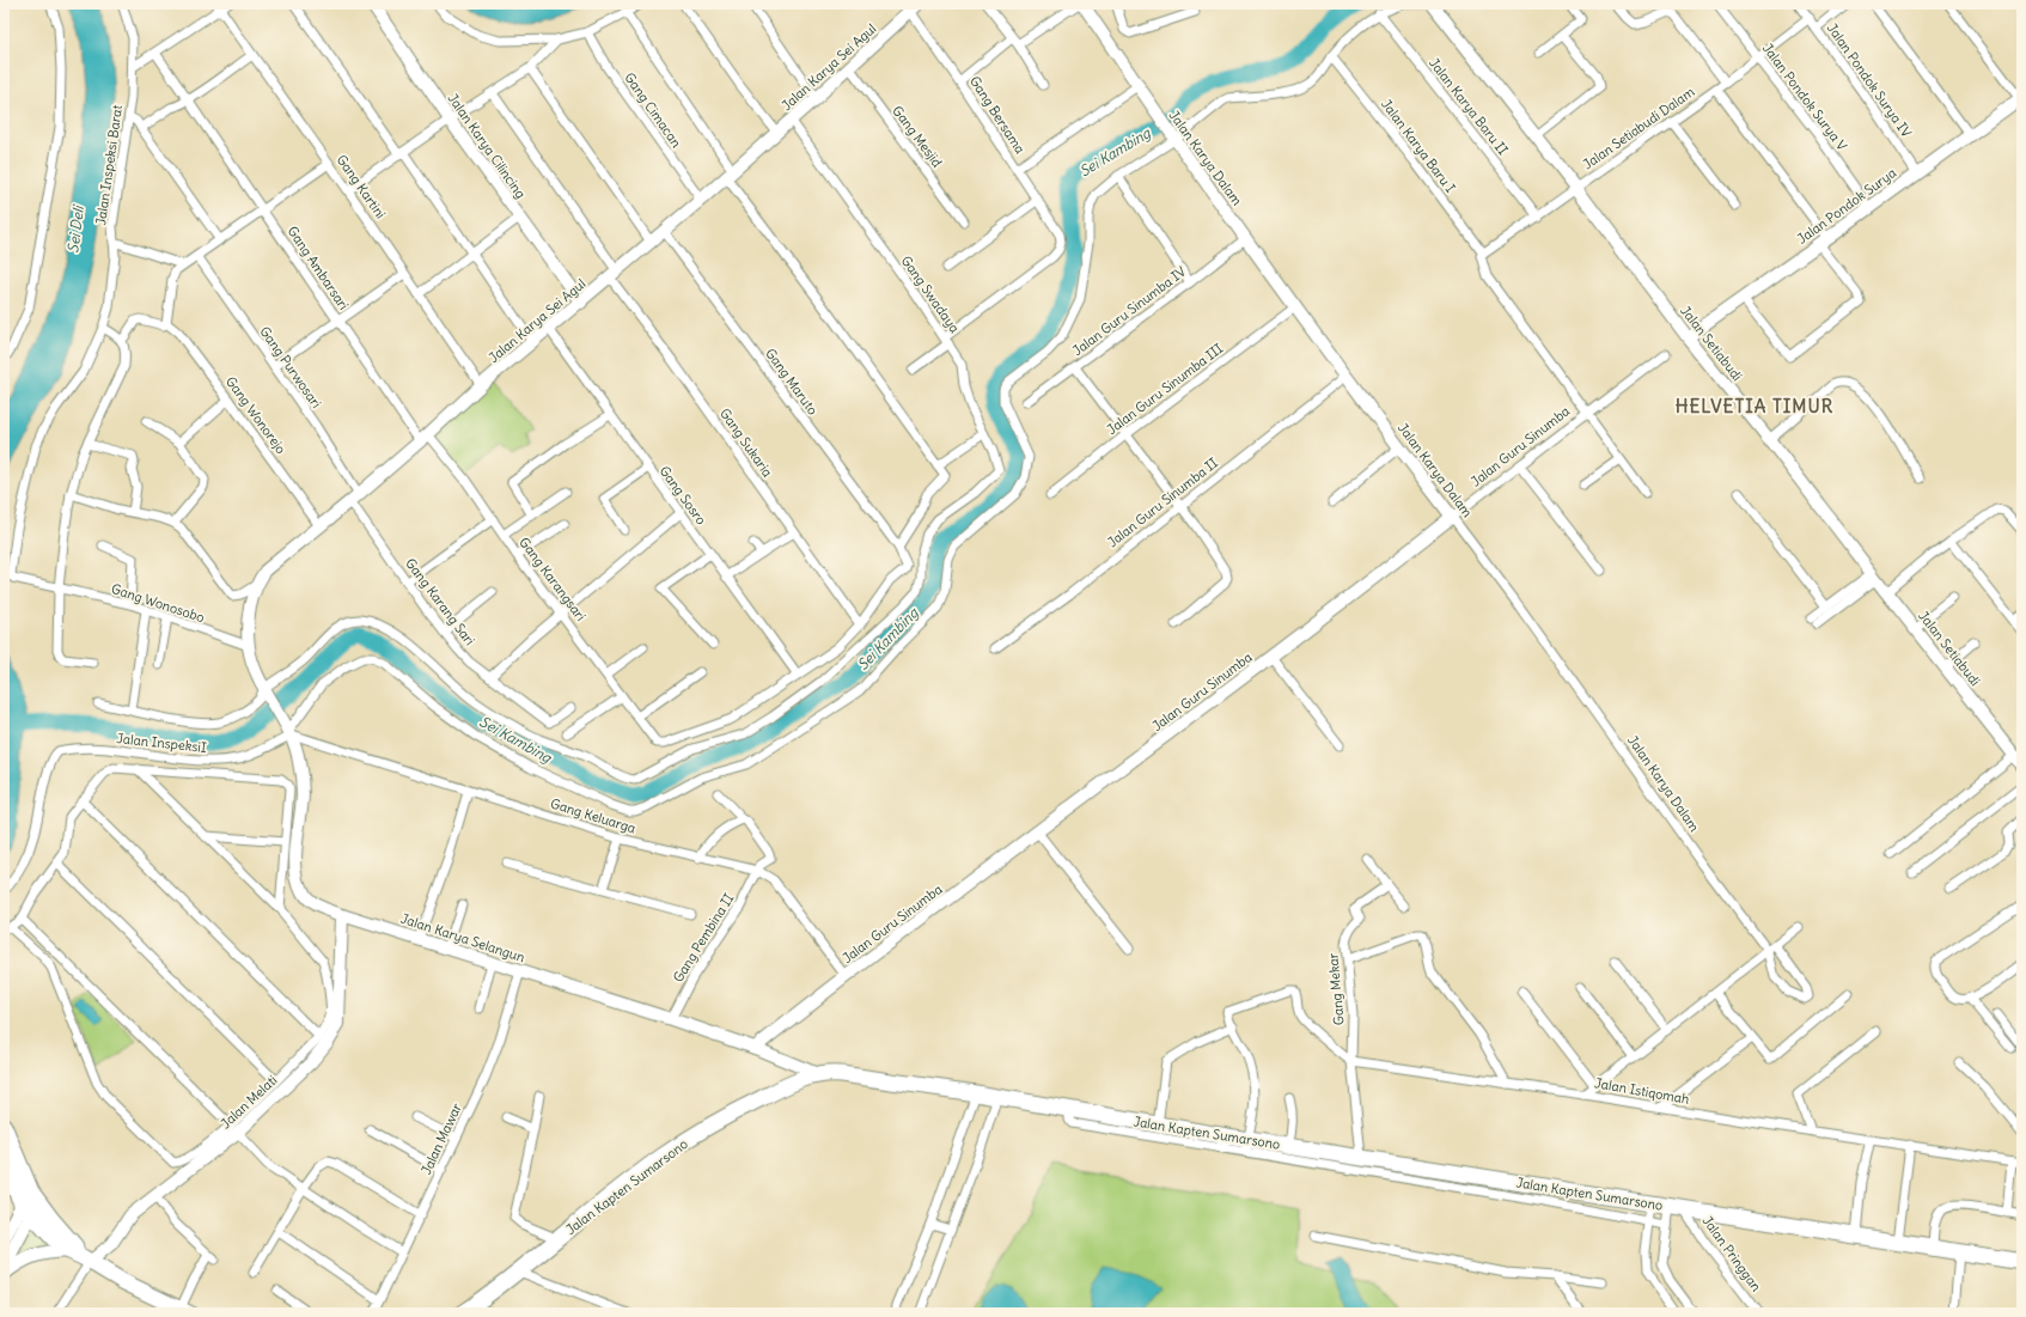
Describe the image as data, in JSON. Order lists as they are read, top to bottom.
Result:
{
  "streets": {
    "highway": ["Jalan Kapten Sumarsono"],
    "street": [
      "Jalan Karya Sei Agul",
      "Jalan Pondok Surya IV",
      "Jalan Pondok Surya V",
      "Jalan Karya Baru II",
      "Gang Cimacan",
      "Gang Bersama",
      "Jalan Setiabudi Dalam",
      "Gang Mesjid",
      "Jalan Karya Cilincing",
      "Jalan Karya Baru I",
      "Jalan Karya Dalam",
      "Jalan Inspeksi Barat",
      "Gang Kartini",
      "Jalan Pondok Surya",
      "Gang Ambarsari",
      "Gang Swadaya",
      "Jalan Guru Sinumba IV",
      "Jalan Setiabudi",
      "Gang Purwosari",
      "Gang Maruto",
      "Jalan Guru Sinumba III",
      "Gang Wonorejo",
      "Gang Sukaria",
      "Jalan Guru Sinumba",
      "Gang Sosro",
      "Jalan Guru Sinumba II",
      "Gang Karangsari",
      "Gang Karang Sari",
      "Gang Wonosobo",
      "Jalan InspeksiI",
      "Gang Keluarga",
      "Jalan Karya Selangun",
      "Gang Pembina II",
      "Gang Mekar",
      "Jalan Istiqomah",
      "Jalan Melati",
      "Jalan Mawar",
      "Jalan Pringgan"
    ]
  },
  "crossings": [
    ["Jalan Karya Sei Agul", "Gang Cimacan"],
    ["Jalan Karya Sei Agul", "Gang Bersama"],
    ["Jalan Karya Sei Agul", "Gang Mesjid"],
    ["Jalan Karya Sei Agul", "Jalan Karya Cilincing"],
    ["Jalan Karya Sei Agul", "Gang Kartini"],
    ["Jalan Karya Sei Agul", "Gang Ambarsari"],
    ["Jalan Karya Sei Agul", "Gang Swadaya"],
    ["Jalan Karya Sei Agul", "Gang Purwosari"],
    ["Jalan Karya Sei Agul", "Gang Maruto"],
    ["Jalan Karya Sei Agul", "Gang Wonorejo"],
    ["Jalan Karya Sei Agul", "Gang Sukaria"],
    ["Jalan Karya Sei Agul", "Gang Sosro"],
    ["Jalan Karya Sei Agul", "Gang Karangsari"],
    ["Jalan Karya Sei Agul", "Gang Karang Sari"],
    ["Jalan Karya Sei Agul", "Gang Wonosobo"],
    ["Jalan Karya Sei Agul", "Jalan Karya Selangun"],
    ["Jalan Pondok Surya IV", "Jalan Setiabudi Dalam"],
    ["Jalan Pondok Surya IV", "Jalan Pondok Surya"],
    ["Jalan Pondok Surya V", "Jalan Setiabudi Dalam"],
    ["Jalan Pondok Surya V", "Jalan Pondok Surya"],
    ["Jalan Karya Baru II", "Jalan Setiabudi Dalam"],
    ["Gang Bersama", "Gang Swadaya"],
    ["Jalan Setiabudi Dalam", "Jalan Karya Baru I"],
    ["Jalan Setiabudi Dalam", "Jalan Setiabudi"],
    ["Jalan Karya Dalam", "Jalan Guru Sinumba IV"],
    ["Jalan Karya Dalam", "Jalan Guru Sinumba III"],
    ["Jalan Karya Dalam", "Jalan Guru Sinumba"],
    ["Jalan Karya Dalam", "Jalan Guru Sinumba II"],
    ["Jalan Inspeksi Barat", "Gang Wonosobo"],
    ["Jalan Pondok Surya", "Jalan Setiabudi"],
    ["Gang Ambarsari", "Gang Karangsari"],
    ["Gang Swadaya", "Jalan Karya Selangun"],
    ["Gang Purwosari", "Gang Karang Sari"],
    ["Jalan Guru Sinumba", "Gang Keluarga"],
    ["Jalan Guru Sinumba", "Jalan Karya Selangun"],
    ["Gang Sosro", "Gang Karangsari"],
    ["Jalan InspeksiI", "Gang Keluarga"],
    ["Jalan InspeksiI", "Jalan Karya Selangun"],
    ["Gang Keluarga", "Jalan Karya Selangun"],
    ["Gang Keluarga", "Gang Pembina II"],
    ["Jalan Karya Selangun", "Gang Pembina II"],
    ["Jalan Karya Selangun", "Jalan Melati"],
    ["Jalan Karya Selangun", "Jalan Kapten Sumarsono"],
    ["Jalan Karya Selangun", "Jalan Mawar"],
    ["Gang Mekar", "Jalan Istiqomah"],
    ["Jalan Kapten Sumarsono", "Jalan Pringgan"]
  ],
  "districts": ["HELVETIA TIMUR"],
  "water": ["Sei Kambing", "Sei Deli"]
}
